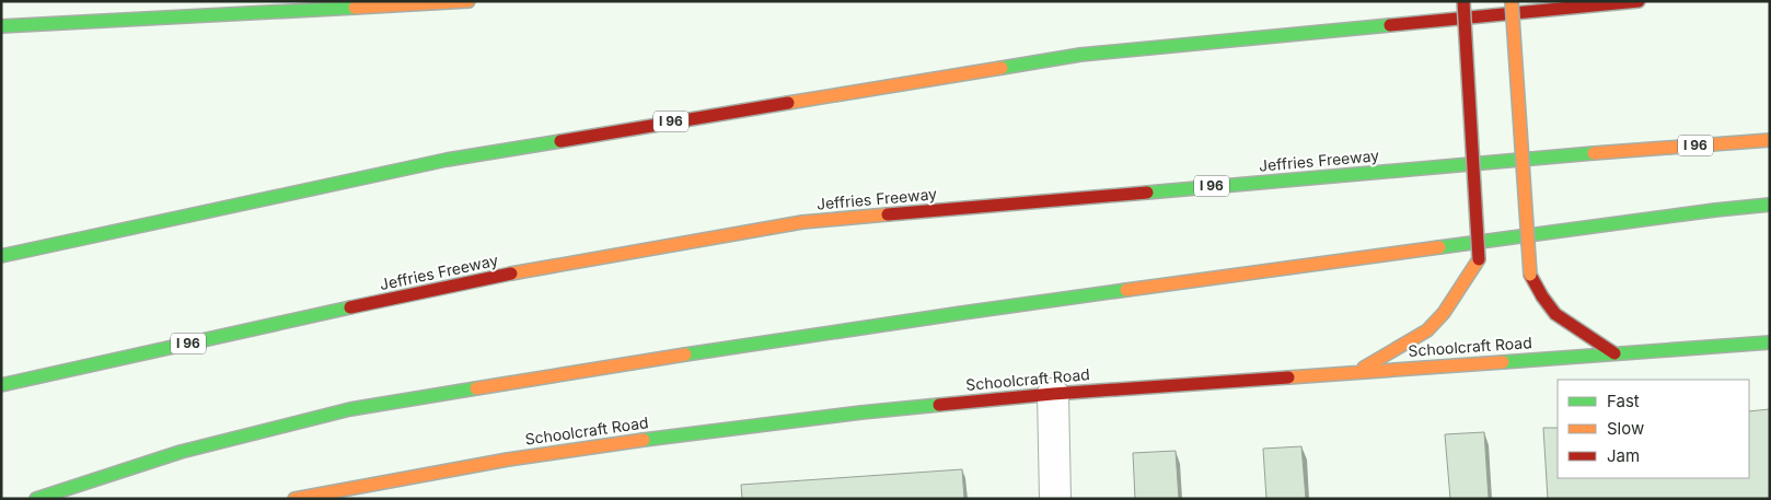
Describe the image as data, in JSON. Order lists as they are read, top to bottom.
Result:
{
  "streets": {
    "main road": ["I 96", "Jeffries Freeway", "Schoolcraft Road"]
  },
  "legend": ["Fast", "Slow", "Jam"]
}
